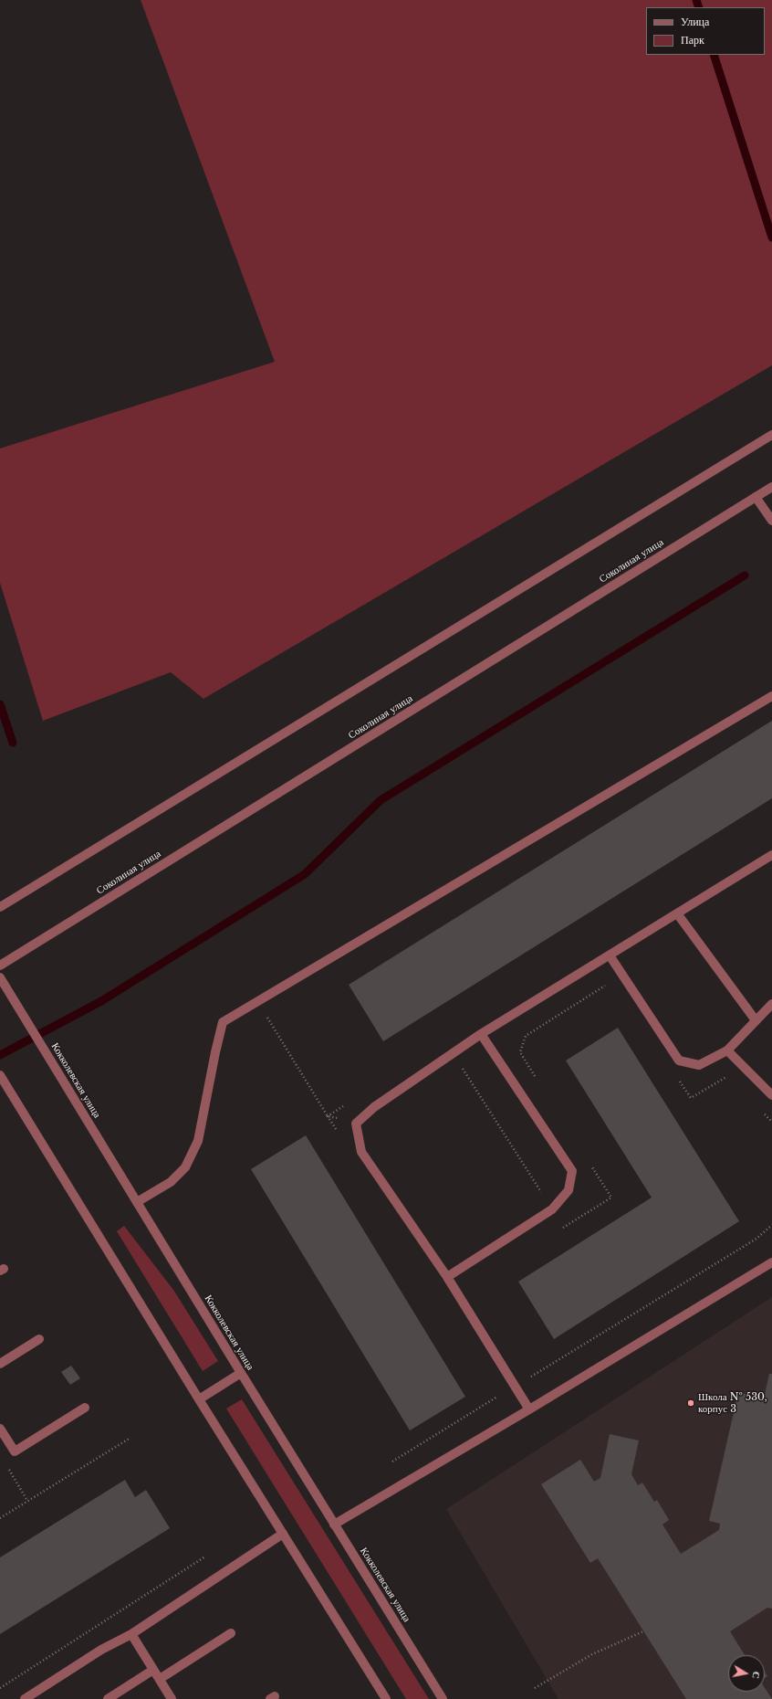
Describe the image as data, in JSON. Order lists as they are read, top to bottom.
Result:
{
  "streets": {
    "street": ["Соколиная улица", "Кокколевская улица"]
  },
  "places": ["Школа № 530, корпус 3"],
  "legend": ["Улица", "Парк"],
  "north": "right"
}
